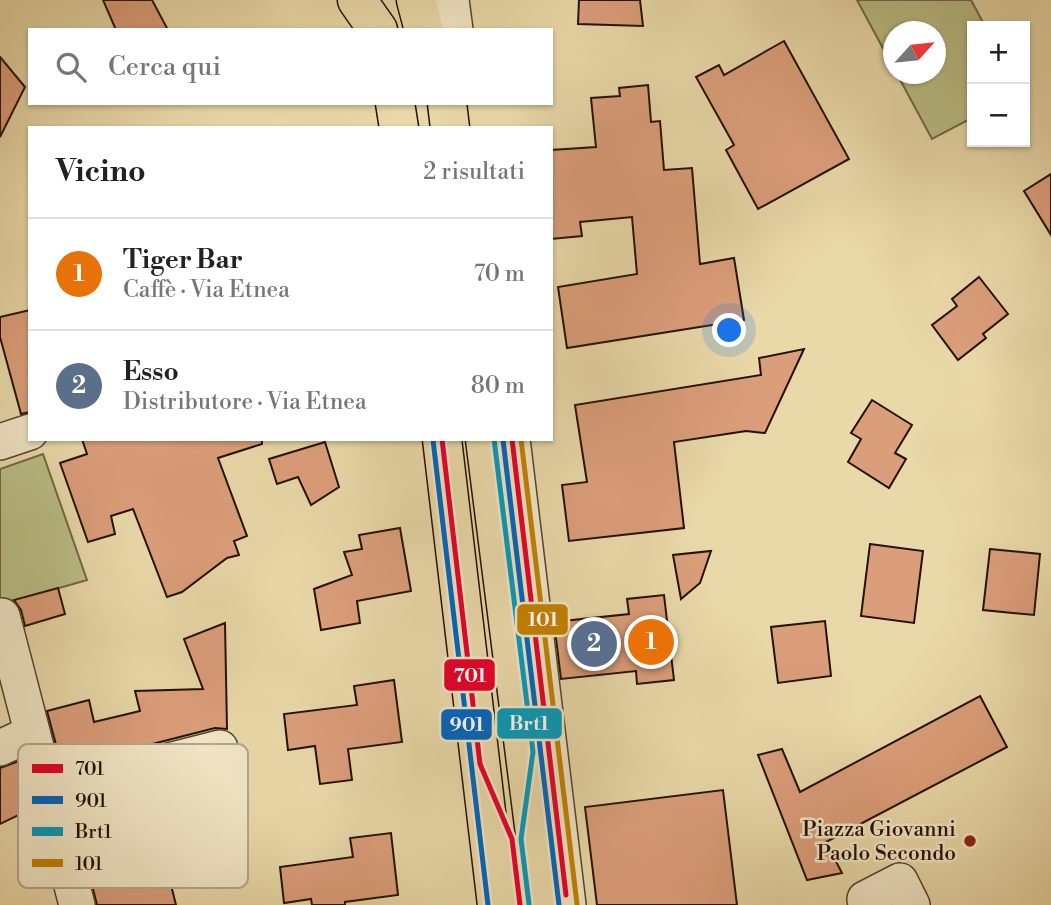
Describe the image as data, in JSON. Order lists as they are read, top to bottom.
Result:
{
  "places": ["Piazza Giovanni Paolo Secondo"],
  "lines": [
    "transit line 701",
    "transit line 901",
    "transit line Brt1",
    "transit line 101"
  ],
  "legend": [
    "701",
    "901",
    "Brt1",
    "101"
  ],
  "north": "top right",
  "page": {
    "map_buttons": ["+", "−"],
    "search": "Cerca qui",
    "heading": ["Vicino", "2 risultati"],
    "list": [
      {
        "mark": "1",
        "name": "Tiger Bar",
        "note": "Caffè · Via Etnea",
        "value": "70 m"
      },
      {
        "mark": "2",
        "name": "Esso",
        "note": "Distributore · Via Etnea",
        "value": "80 m"
      }
    ],
    "pins": ["1", "2"]
  }
}
